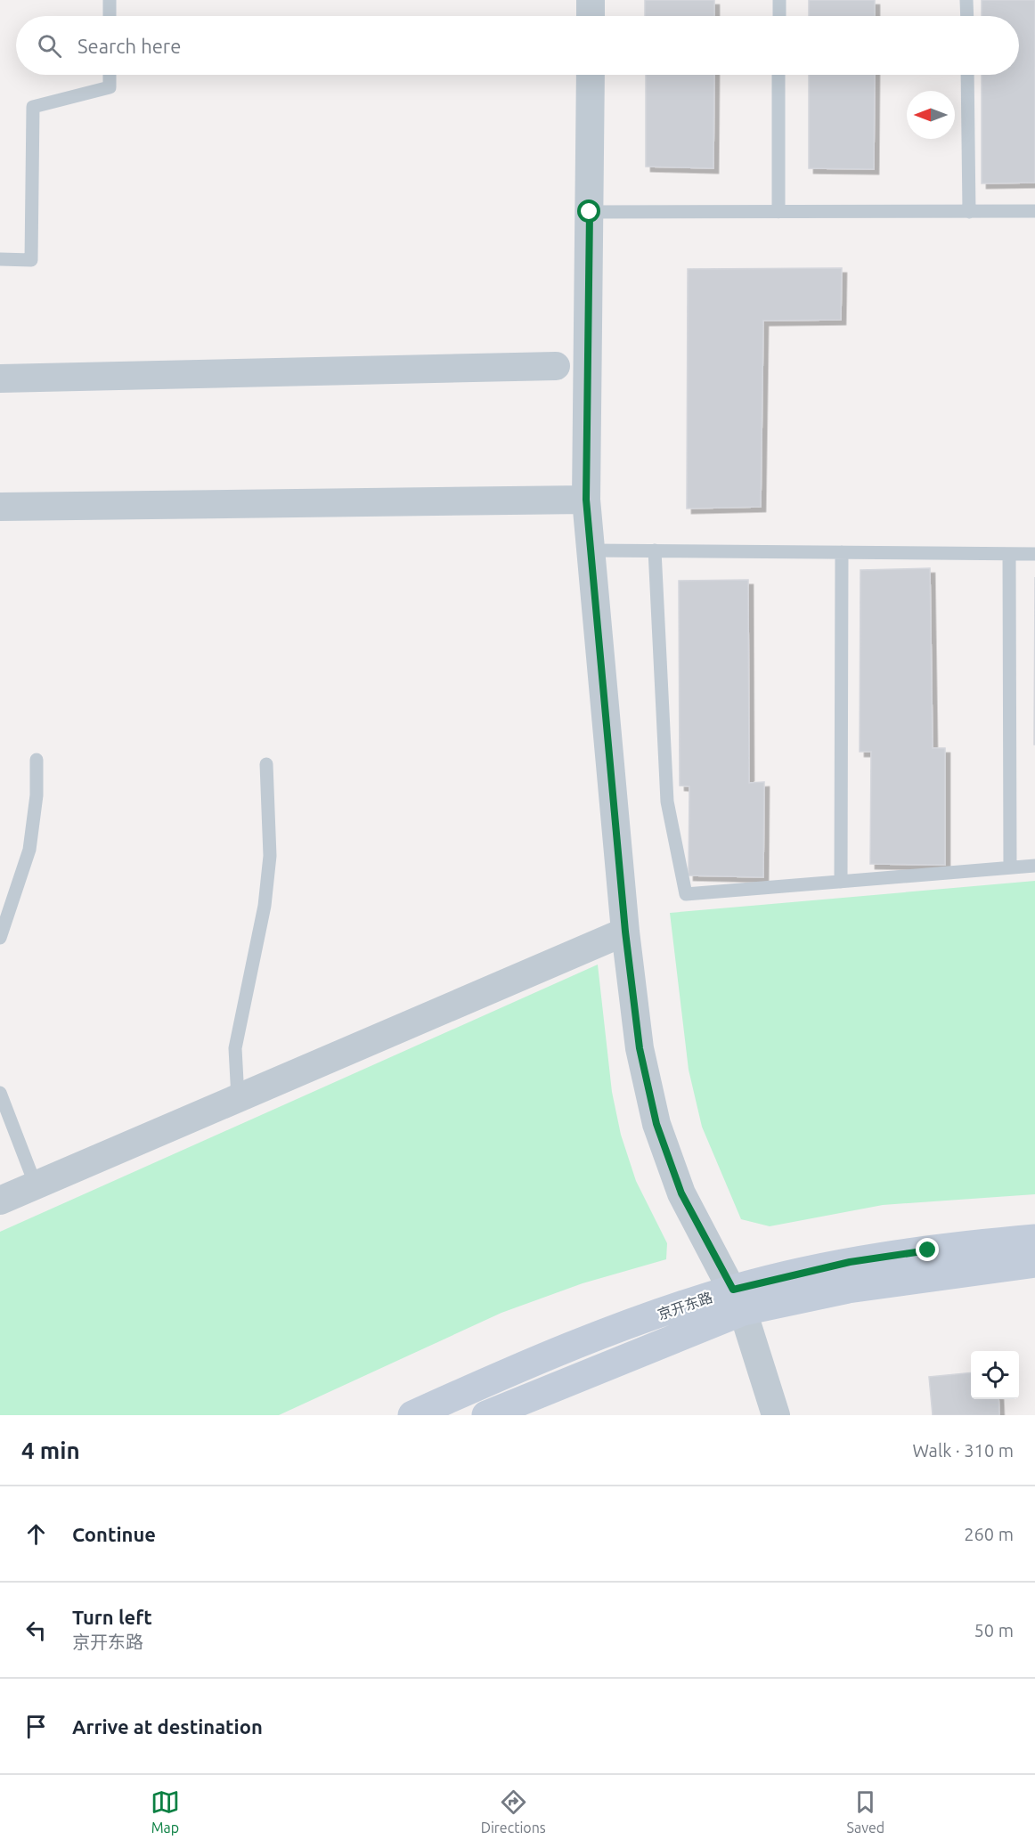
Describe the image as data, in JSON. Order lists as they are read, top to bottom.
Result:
{
  "streets": {
    "street": ["京开东路"]
  },
  "north": "left",
  "page": {
    "search": "Search here",
    "heading": ["4 min", "Walk · 310 m"],
    "list": [
      ["Continue", "260 m"],
      ["Turn left", "京开东路", "50 m"],
      "Arrive at destination"
    ],
    "nav": ["Map", "Directions", "Saved"]
  }
}
